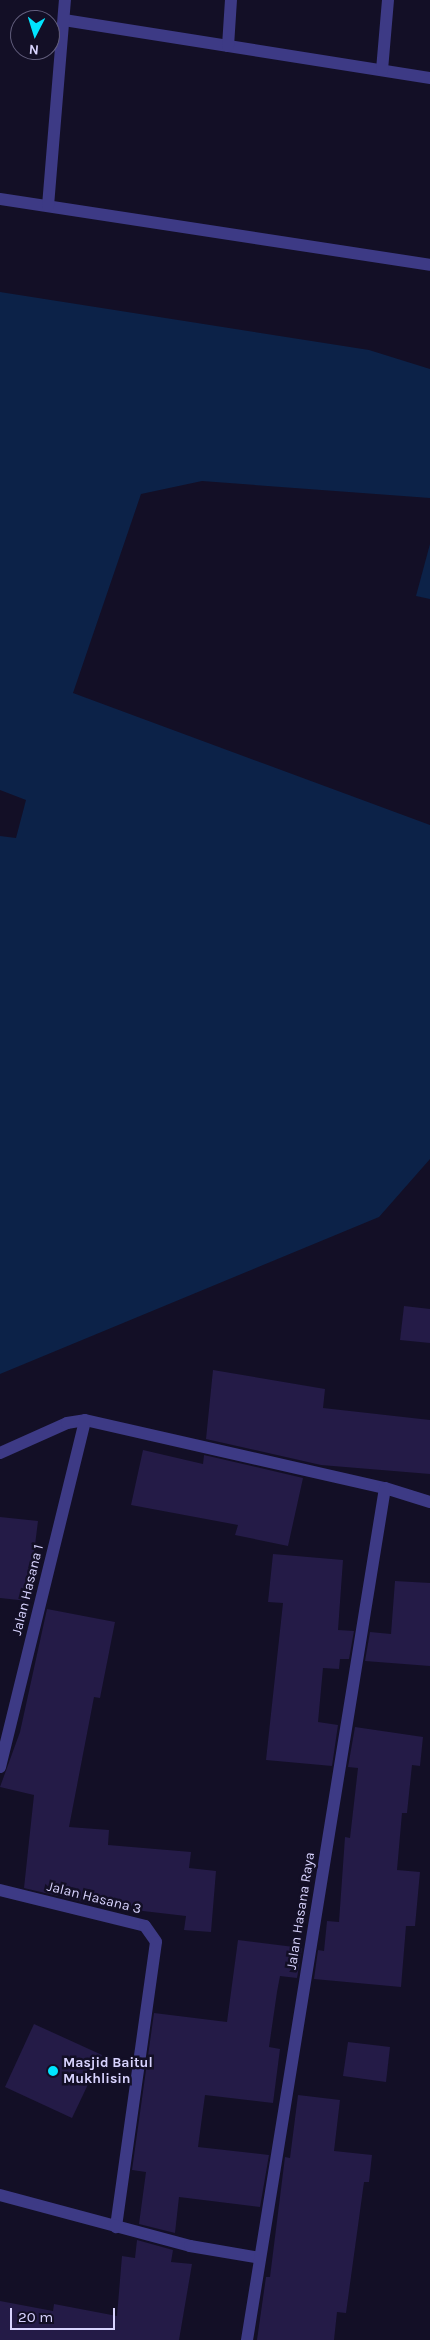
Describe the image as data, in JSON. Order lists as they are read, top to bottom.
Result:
{
  "streets": {
    "street": ["Jalan Hasana 1", "Jalan Hasana 3", "Jalan Hasana Raya"]
  },
  "places": ["Masjid Baitul Mukhlisin"],
  "scale_bar": "20 m",
  "north": "bottom"
}
